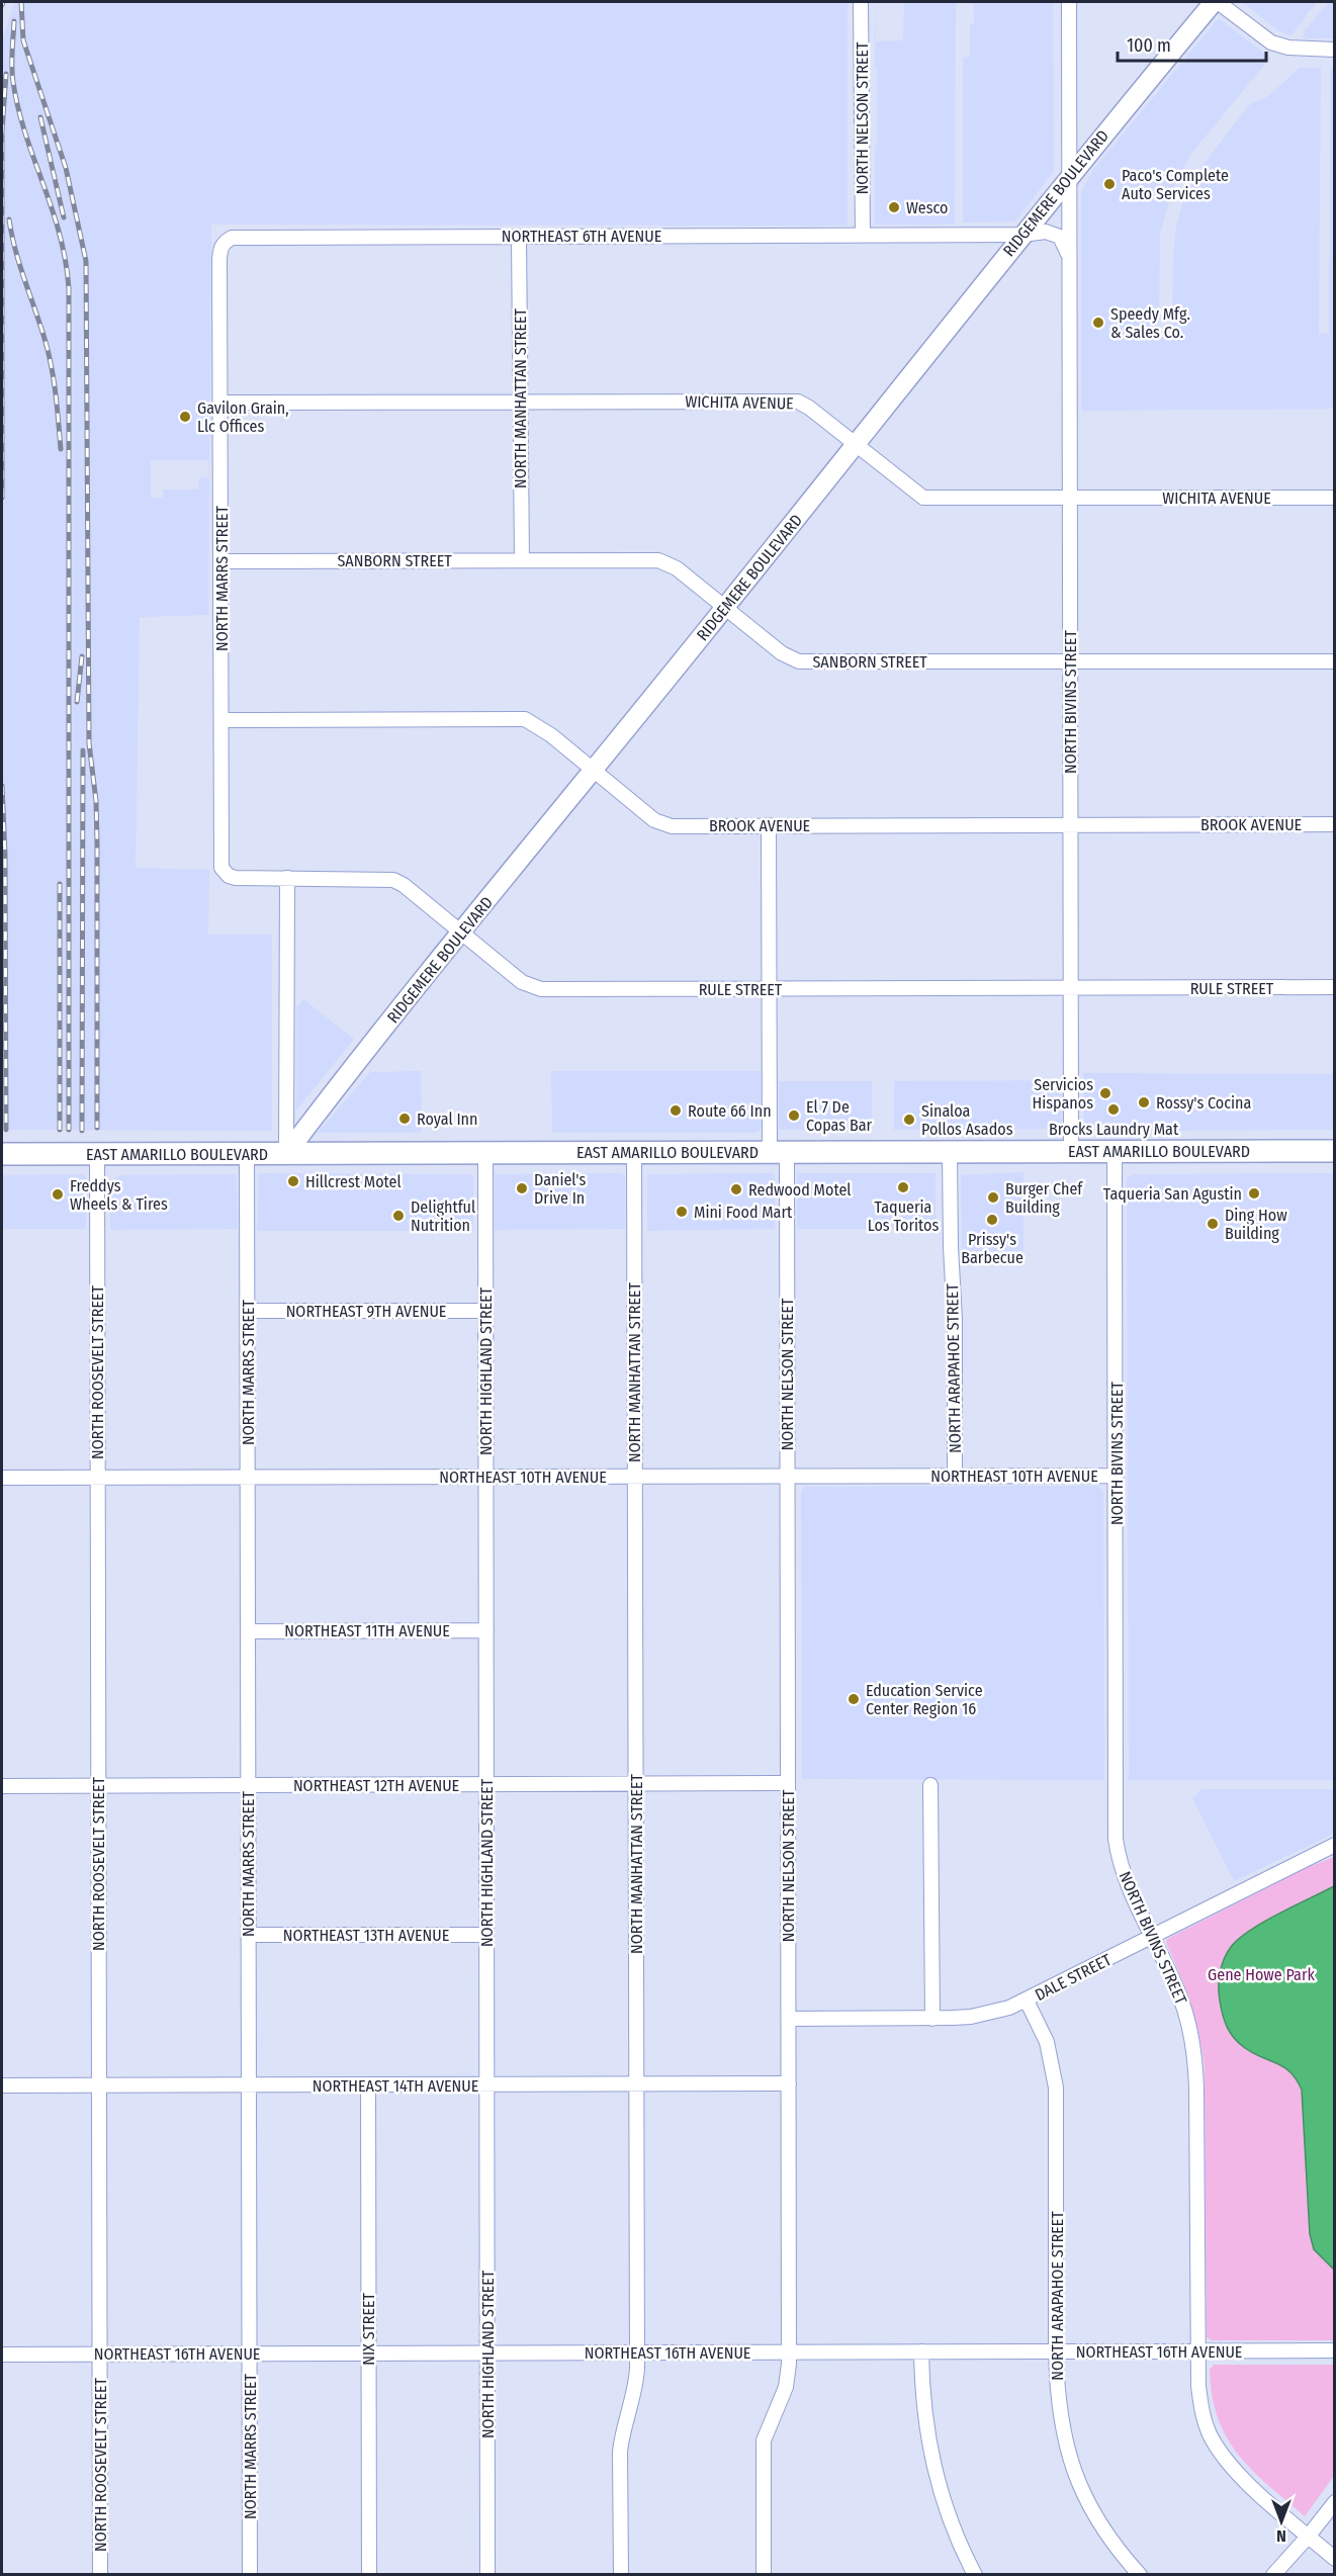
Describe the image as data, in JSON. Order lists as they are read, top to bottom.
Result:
{
  "streets": {
    "highway": ["EAST AMARILLO BOULEVARD"],
    "main road": ["RIDGEMERE BOULEVARD"],
    "street": [
      "NORTH NELSON STREET",
      "NORTHEAST 6TH AVENUE",
      "NORTH MANHATTAN STREET",
      "WICHITA AVENUE",
      "SANBORN STREET",
      "NORTH MARRS STREET",
      "NORTH BIVINS STREET",
      "BROOK AVENUE",
      "RULE STREET",
      "NORTHEAST 9TH AVENUE",
      "NORTH ARAPAHOE STREET",
      "NORTH HIGHLAND STREET",
      "NORTH ROOSEVELT STREET",
      "NORTHEAST 10TH AVENUE",
      "NORTHEAST 11TH AVENUE",
      "NORTHEAST 12TH AVENUE",
      "NORTHEAST 13TH AVENUE",
      "DALE STREET",
      "NORTHEAST 14TH AVENUE",
      "NIX STREET",
      "NORTHEAST 16TH AVENUE"
    ]
  },
  "crossings": [
    ["NORTH NELSON STREET", "NORTHEAST 6TH AVENUE"],
    ["NORTH NELSON STREET", "BROOK AVENUE"],
    ["NORTH NELSON STREET", "RULE STREET"],
    ["NORTH NELSON STREET", "EAST AMARILLO BOULEVARD"],
    ["NORTH NELSON STREET", "NORTHEAST 10TH AVENUE"],
    ["NORTH NELSON STREET", "NORTHEAST 12TH AVENUE"],
    ["NORTH NELSON STREET", "DALE STREET"],
    ["NORTH NELSON STREET", "NORTHEAST 14TH AVENUE"],
    ["NORTH NELSON STREET", "NORTHEAST 16TH AVENUE"],
    ["RIDGEMERE BOULEVARD", "NORTHEAST 6TH AVENUE"],
    ["RIDGEMERE BOULEVARD", "WICHITA AVENUE"],
    ["RIDGEMERE BOULEVARD", "SANBORN STREET"],
    ["RIDGEMERE BOULEVARD", "NORTH BIVINS STREET"],
    ["RIDGEMERE BOULEVARD", "BROOK AVENUE"],
    ["RIDGEMERE BOULEVARD", "RULE STREET"],
    ["RIDGEMERE BOULEVARD", "EAST AMARILLO BOULEVARD"],
    ["NORTHEAST 6TH AVENUE", "NORTH MANHATTAN STREET"],
    ["NORTHEAST 6TH AVENUE", "NORTH MARRS STREET"],
    ["NORTH MANHATTAN STREET", "WICHITA AVENUE"],
    ["NORTH MANHATTAN STREET", "SANBORN STREET"],
    ["NORTH MANHATTAN STREET", "EAST AMARILLO BOULEVARD"],
    ["NORTH MANHATTAN STREET", "NORTHEAST 10TH AVENUE"],
    ["NORTH MANHATTAN STREET", "NORTHEAST 12TH AVENUE"],
    ["NORTH MANHATTAN STREET", "NORTHEAST 14TH AVENUE"],
    ["NORTH MANHATTAN STREET", "NORTHEAST 16TH AVENUE"],
    ["WICHITA AVENUE", "NORTH MARRS STREET"],
    ["WICHITA AVENUE", "NORTH BIVINS STREET"],
    ["SANBORN STREET", "NORTH MARRS STREET"],
    ["SANBORN STREET", "NORTH BIVINS STREET"],
    ["NORTH MARRS STREET", "BROOK AVENUE"],
    ["NORTH MARRS STREET", "RULE STREET"],
    ["NORTH MARRS STREET", "EAST AMARILLO BOULEVARD"],
    ["NORTH MARRS STREET", "NORTHEAST 9TH AVENUE"],
    ["NORTH MARRS STREET", "NORTHEAST 10TH AVENUE"],
    ["NORTH MARRS STREET", "NORTHEAST 11TH AVENUE"],
    ["NORTH MARRS STREET", "NORTHEAST 12TH AVENUE"],
    ["NORTH MARRS STREET", "NORTHEAST 13TH AVENUE"],
    ["NORTH MARRS STREET", "NORTHEAST 14TH AVENUE"],
    ["NORTH MARRS STREET", "NORTHEAST 16TH AVENUE"],
    ["NORTH BIVINS STREET", "BROOK AVENUE"],
    ["NORTH BIVINS STREET", "RULE STREET"],
    ["NORTH BIVINS STREET", "EAST AMARILLO BOULEVARD"],
    ["NORTH BIVINS STREET", "NORTHEAST 10TH AVENUE"],
    ["NORTH BIVINS STREET", "DALE STREET"],
    ["NORTH BIVINS STREET", "NORTHEAST 16TH AVENUE"],
    ["EAST AMARILLO BOULEVARD", "NORTH ARAPAHOE STREET"],
    ["EAST AMARILLO BOULEVARD", "NORTH HIGHLAND STREET"],
    ["EAST AMARILLO BOULEVARD", "NORTH ROOSEVELT STREET"],
    ["NORTHEAST 9TH AVENUE", "NORTH HIGHLAND STREET"],
    ["NORTH ARAPAHOE STREET", "NORTHEAST 10TH AVENUE"],
    ["NORTH ARAPAHOE STREET", "DALE STREET"],
    ["NORTH ARAPAHOE STREET", "NORTHEAST 16TH AVENUE"],
    ["NORTH HIGHLAND STREET", "NORTHEAST 10TH AVENUE"],
    ["NORTH HIGHLAND STREET", "NORTHEAST 11TH AVENUE"],
    ["NORTH HIGHLAND STREET", "NORTHEAST 12TH AVENUE"],
    ["NORTH HIGHLAND STREET", "NORTHEAST 13TH AVENUE"],
    ["NORTH HIGHLAND STREET", "NORTHEAST 14TH AVENUE"],
    ["NORTH HIGHLAND STREET", "NORTHEAST 16TH AVENUE"],
    ["NORTH ROOSEVELT STREET", "NORTHEAST 10TH AVENUE"],
    ["NORTH ROOSEVELT STREET", "NORTHEAST 12TH AVENUE"],
    ["NORTH ROOSEVELT STREET", "NORTHEAST 14TH AVENUE"],
    ["NORTH ROOSEVELT STREET", "NORTHEAST 16TH AVENUE"],
    ["NORTHEAST 14TH AVENUE", "NIX STREET"],
    ["NIX STREET", "NORTHEAST 16TH AVENUE"]
  ],
  "parks": ["Gene Howe Park"],
  "places": [
    "Paco's Complete Auto Services",
    "Wesco",
    "Speedy Mfg. & Sales Co.",
    "Gavilon Grain, Llc Offices",
    "Servicios Hispanos",
    "Rossy's Cocina",
    "Brocks Laundry Mat",
    "Route 66 Inn",
    "El 7 De Copas Bar",
    "Royal Inn",
    "Sinaloa Pollos Asados",
    "Hillcrest Motel",
    "Taqueria Los Toritos",
    "Daniel's Drive In",
    "Redwood Motel",
    "Taqueria San Agustin",
    "Freddys Wheels & Tires",
    "Burger Chef Building",
    "Mini Food Mart",
    "Delightful Nutrition",
    "Prissy's Barbecue",
    "Ding How Building",
    "Education Service Center Region 16"
  ],
  "scale_bar": "100 m",
  "north": "bottom"
}
